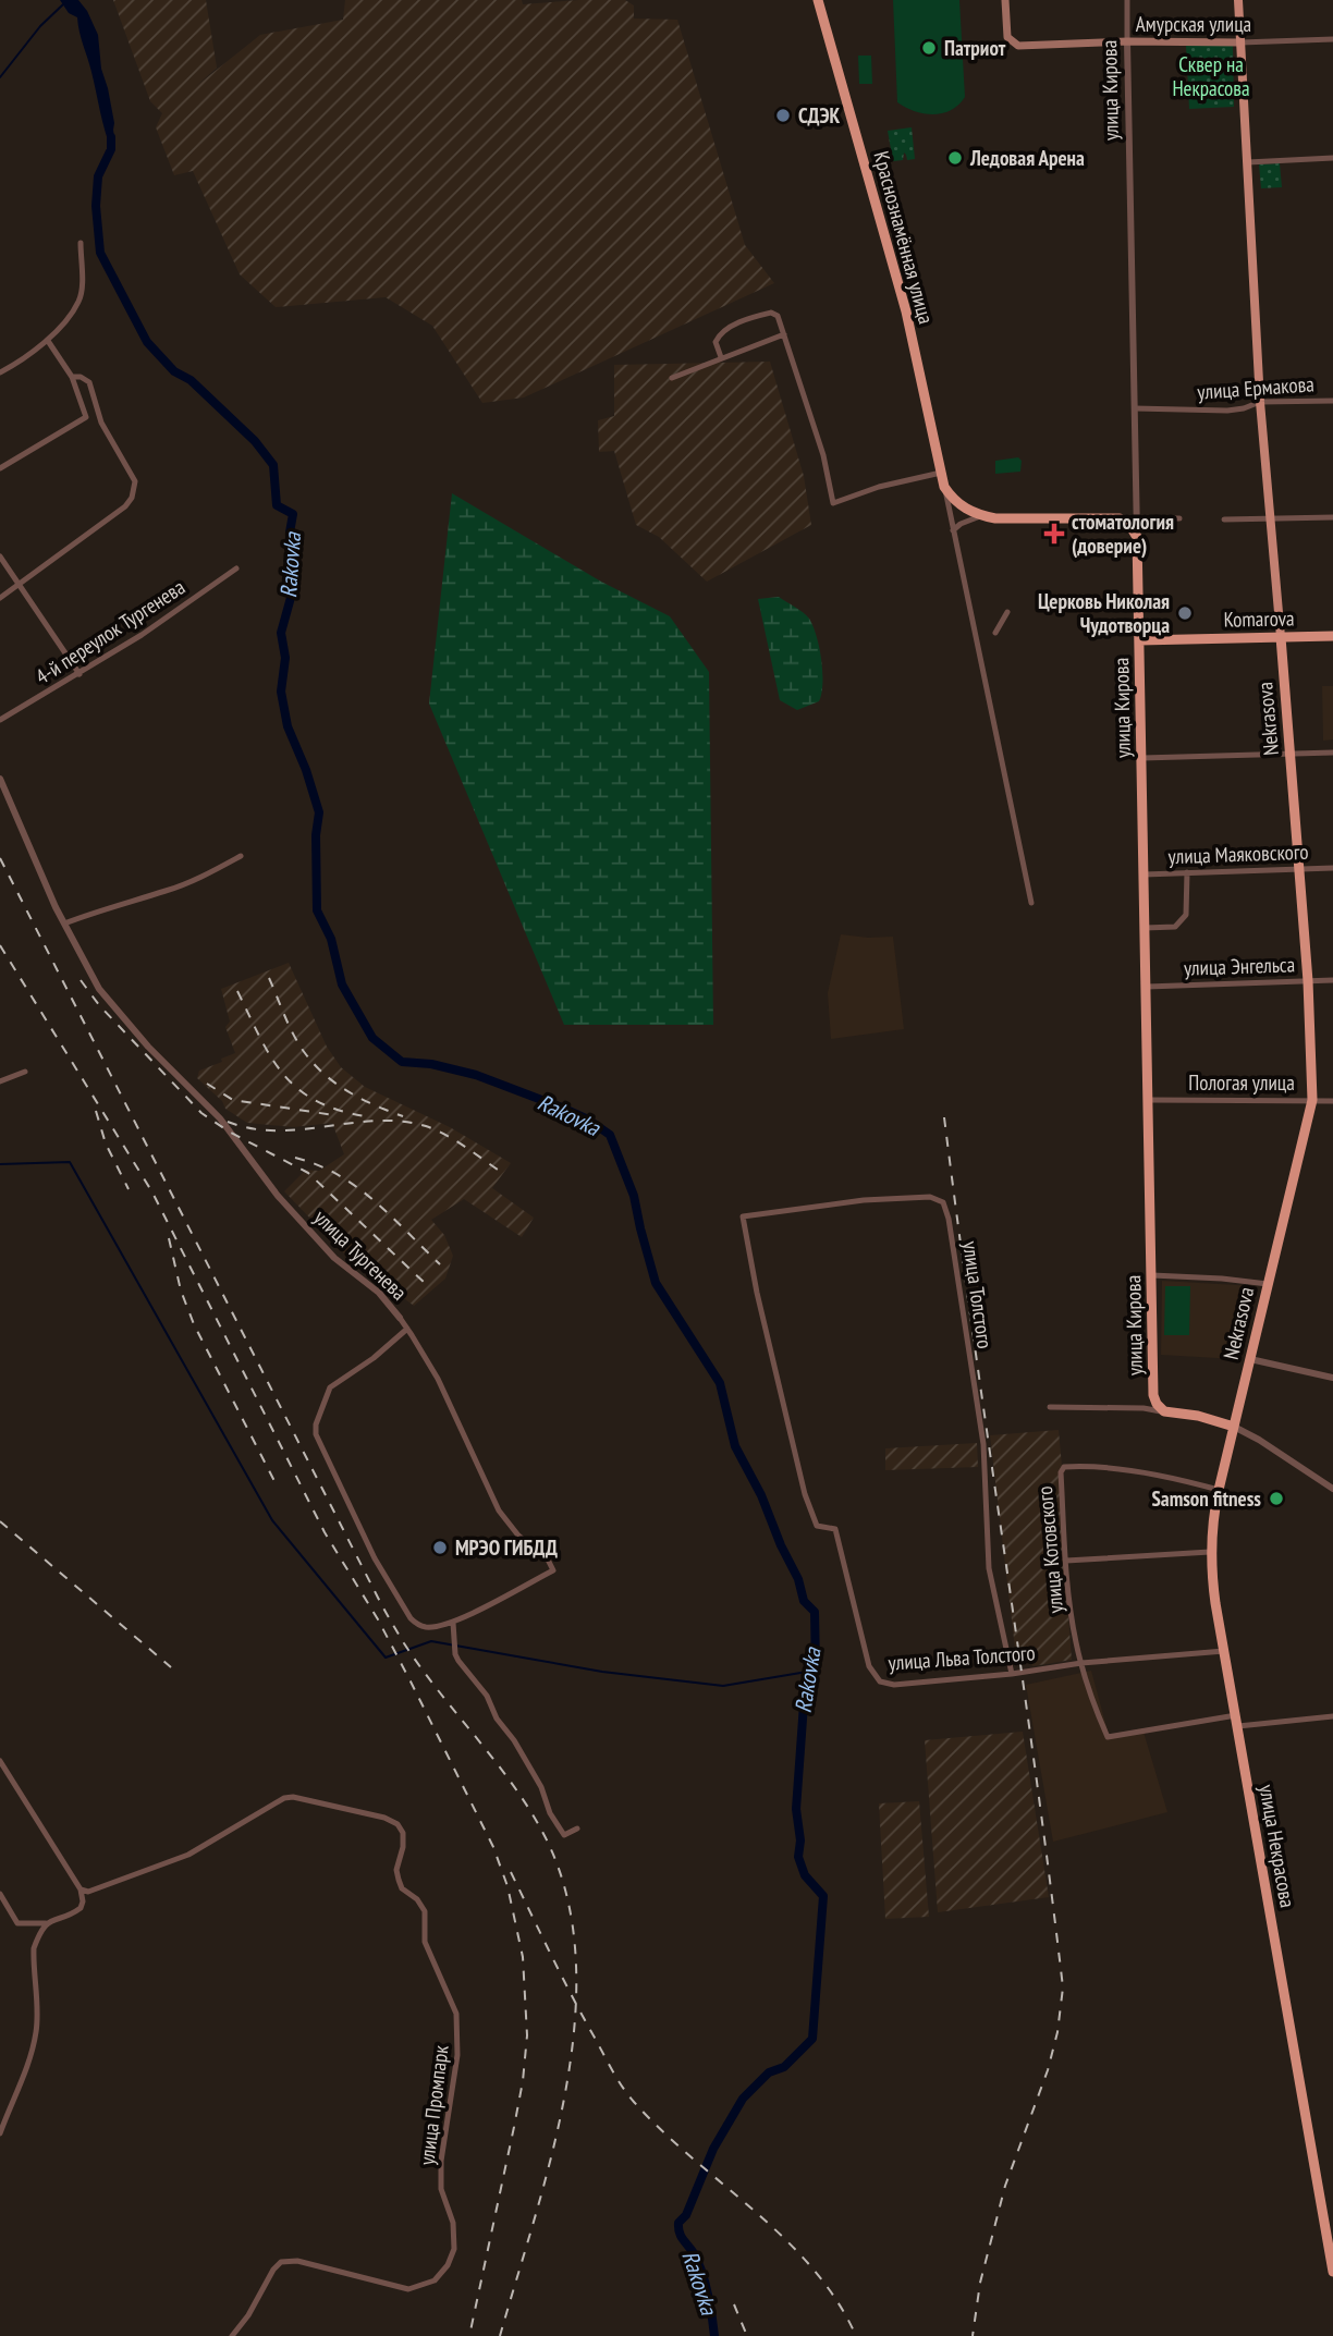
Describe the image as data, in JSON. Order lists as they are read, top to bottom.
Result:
{
  "streets": {
    "highway": [
      "улица Кирова",
      "Краснознамённая улица",
      "Komarova",
      "Nekrasova",
      "улица Некрасова"
    ],
    "main road": ["Амурская улица"],
    "street": [
      "улица Ермакова",
      "4-й переулок Тургенева",
      "улица Маяковского",
      "улица Энгельса",
      "Пологая улица",
      "улица Тургенева",
      "улица Толстого",
      "улица Котовского",
      "улица Льва Толстого",
      "улица Промпарк"
    ]
  },
  "crossings": [
    ["Амурская улица", "улица Кирова"],
    ["Амурская улица", "Nekrasova"],
    ["улица Кирова", "улица Ермакова"],
    ["улица Кирова", "Komarova"],
    ["улица Кирова", "улица Маяковского"],
    ["улица Кирова", "улица Энгельса"],
    ["улица Кирова", "Пологая улица"],
    ["улица Ермакова", "Nekrasova"],
    ["Komarova", "Nekrasova"],
    ["Nekrasova", "улица Маяковского"],
    ["Nekrasova", "улица Энгельса"],
    ["Nekrasova", "Пологая улица"],
    ["Nekrasova", "улица Некрасова"],
    ["улица Толстого", "улица Льва Толстого"],
    ["улица Котовского", "улица Льва Толстого"],
    ["улица Котовского", "улица Некрасова"],
    ["улица Льва Толстого", "улица Некрасова"]
  ],
  "water": ["Rakovka"],
  "parks": ["Сквер на Некрасова"],
  "places": {
    "other": [
      "Патриот",
      "СДЭК",
      "Ледовая Арена",
      "Церковь Николая Чудотворца",
      "Samson fitness",
      "МРЭО ГИБДД"
    ],
    "health": ["стоматология (доверие)"]
  }
}
